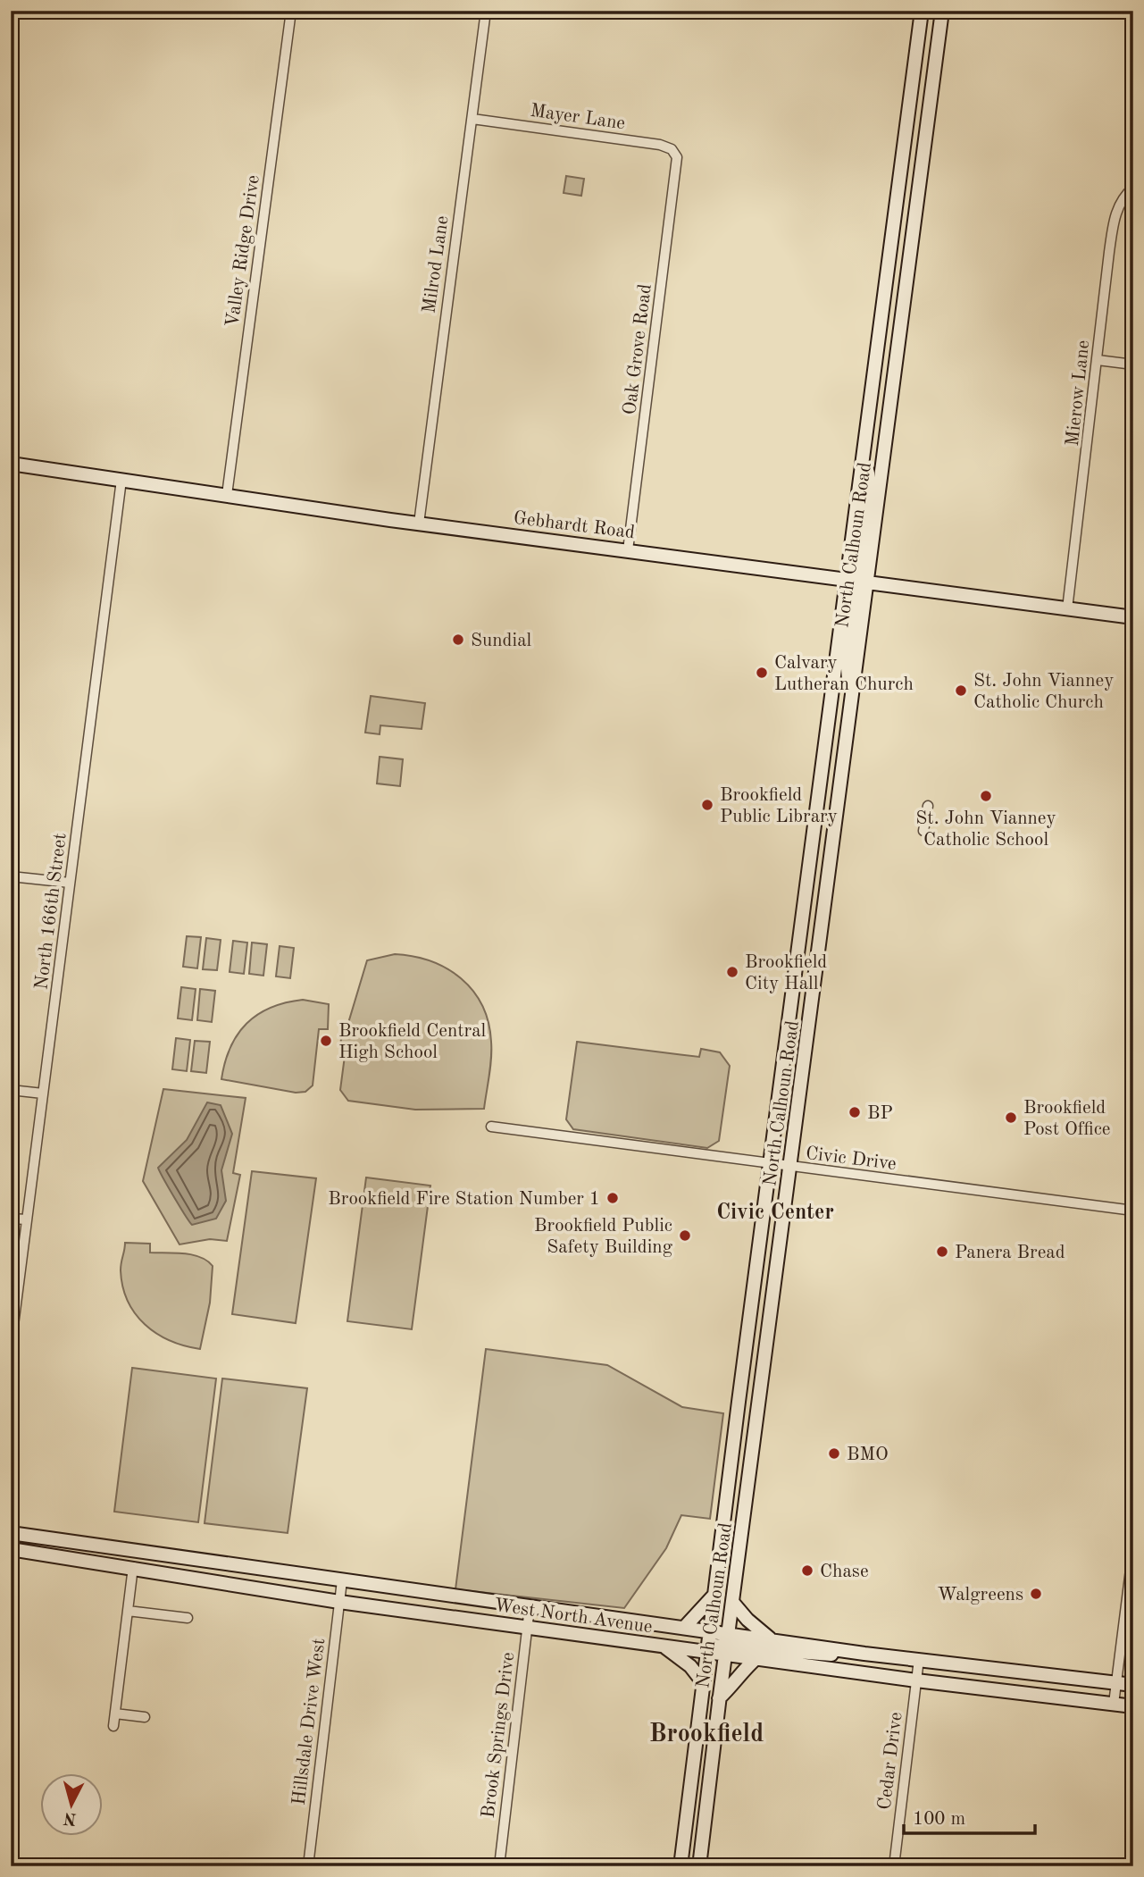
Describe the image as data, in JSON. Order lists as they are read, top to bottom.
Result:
{
  "streets": {
    "main road": ["Gebhardt Road", "North Calhoun Road", "West North Avenue"],
    "street": [
      "Mayer Lane",
      "Valley Ridge Drive",
      "Milrod Lane",
      "Oak Grove Road",
      "Mierow Lane",
      "North 166th Street",
      "Civic Drive",
      "Hillsdale Drive West",
      "Brook Springs Drive",
      "Cedar Drive"
    ]
  },
  "crossings": [
    ["Mayer Lane", "Milrod Lane"],
    ["Mayer Lane", "Oak Grove Road"],
    ["Valley Ridge Drive", "Gebhardt Road"],
    ["Milrod Lane", "Gebhardt Road"],
    ["Oak Grove Road", "Gebhardt Road"],
    ["Mierow Lane", "Gebhardt Road"],
    ["Gebhardt Road", "North Calhoun Road"],
    ["Gebhardt Road", "North 166th Street"],
    ["North Calhoun Road", "Civic Drive"],
    ["North Calhoun Road", "West North Avenue"],
    ["West North Avenue", "Hillsdale Drive West"],
    ["West North Avenue", "Brook Springs Drive"],
    ["West North Avenue", "Cedar Drive"]
  ],
  "districts": ["Civic Center", "Brookfield"],
  "places": [
    "Sundial",
    "Calvary Lutheran Church",
    "St. John Vianney Catholic Church",
    "St. John Vianney Catholic School",
    "Brookfield Public Library",
    "Brookfield City Hall",
    "Brookfield Central High School",
    "BP",
    "Brookfield Post Office",
    "Brookfield Fire Station Number 1",
    "Brookfield Public Safety Building",
    "Panera Bread",
    "BMO",
    "Chase",
    "Walgreens"
  ],
  "scale_bar": "100 m",
  "north": "bottom"
}
